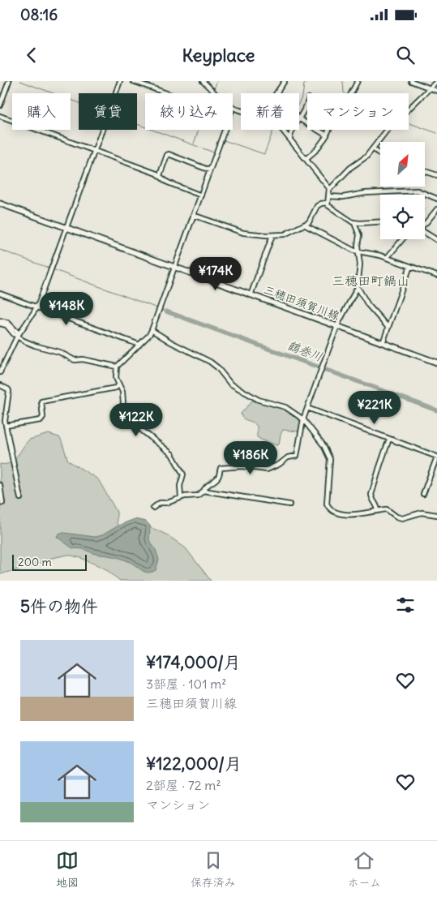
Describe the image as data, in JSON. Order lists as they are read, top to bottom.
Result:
{
  "streets": {
    "main road": ["三穂田須賀川線"]
  },
  "districts": ["三穂田町鍋山"],
  "water": ["鶴巻川"],
  "scale_bar": "200 m",
  "north": "top right",
  "page": {
    "status": "08:16",
    "header": "Keyplace",
    "chip": [
      "購入",
      "賃貸",
      "絞り込み",
      "新着",
      "マンション"
    ],
    "price": [
      "¥174K",
      "¥148K",
      "¥221K",
      "¥122K",
      "¥186K"
    ],
    "scale": "200 m",
    "heading": "5件の物件",
    "list": [
      {
        "name": "¥174,000/月",
        "note": "3部屋 · 101 m² · 三穂田須賀川線"
      },
      {
        "name": "¥122,000/月",
        "note": "2部屋 · 72 m² · マンション"
      }
    ],
    "tabs": ["地図", "保存済み", "ホーム"]
  }
}
